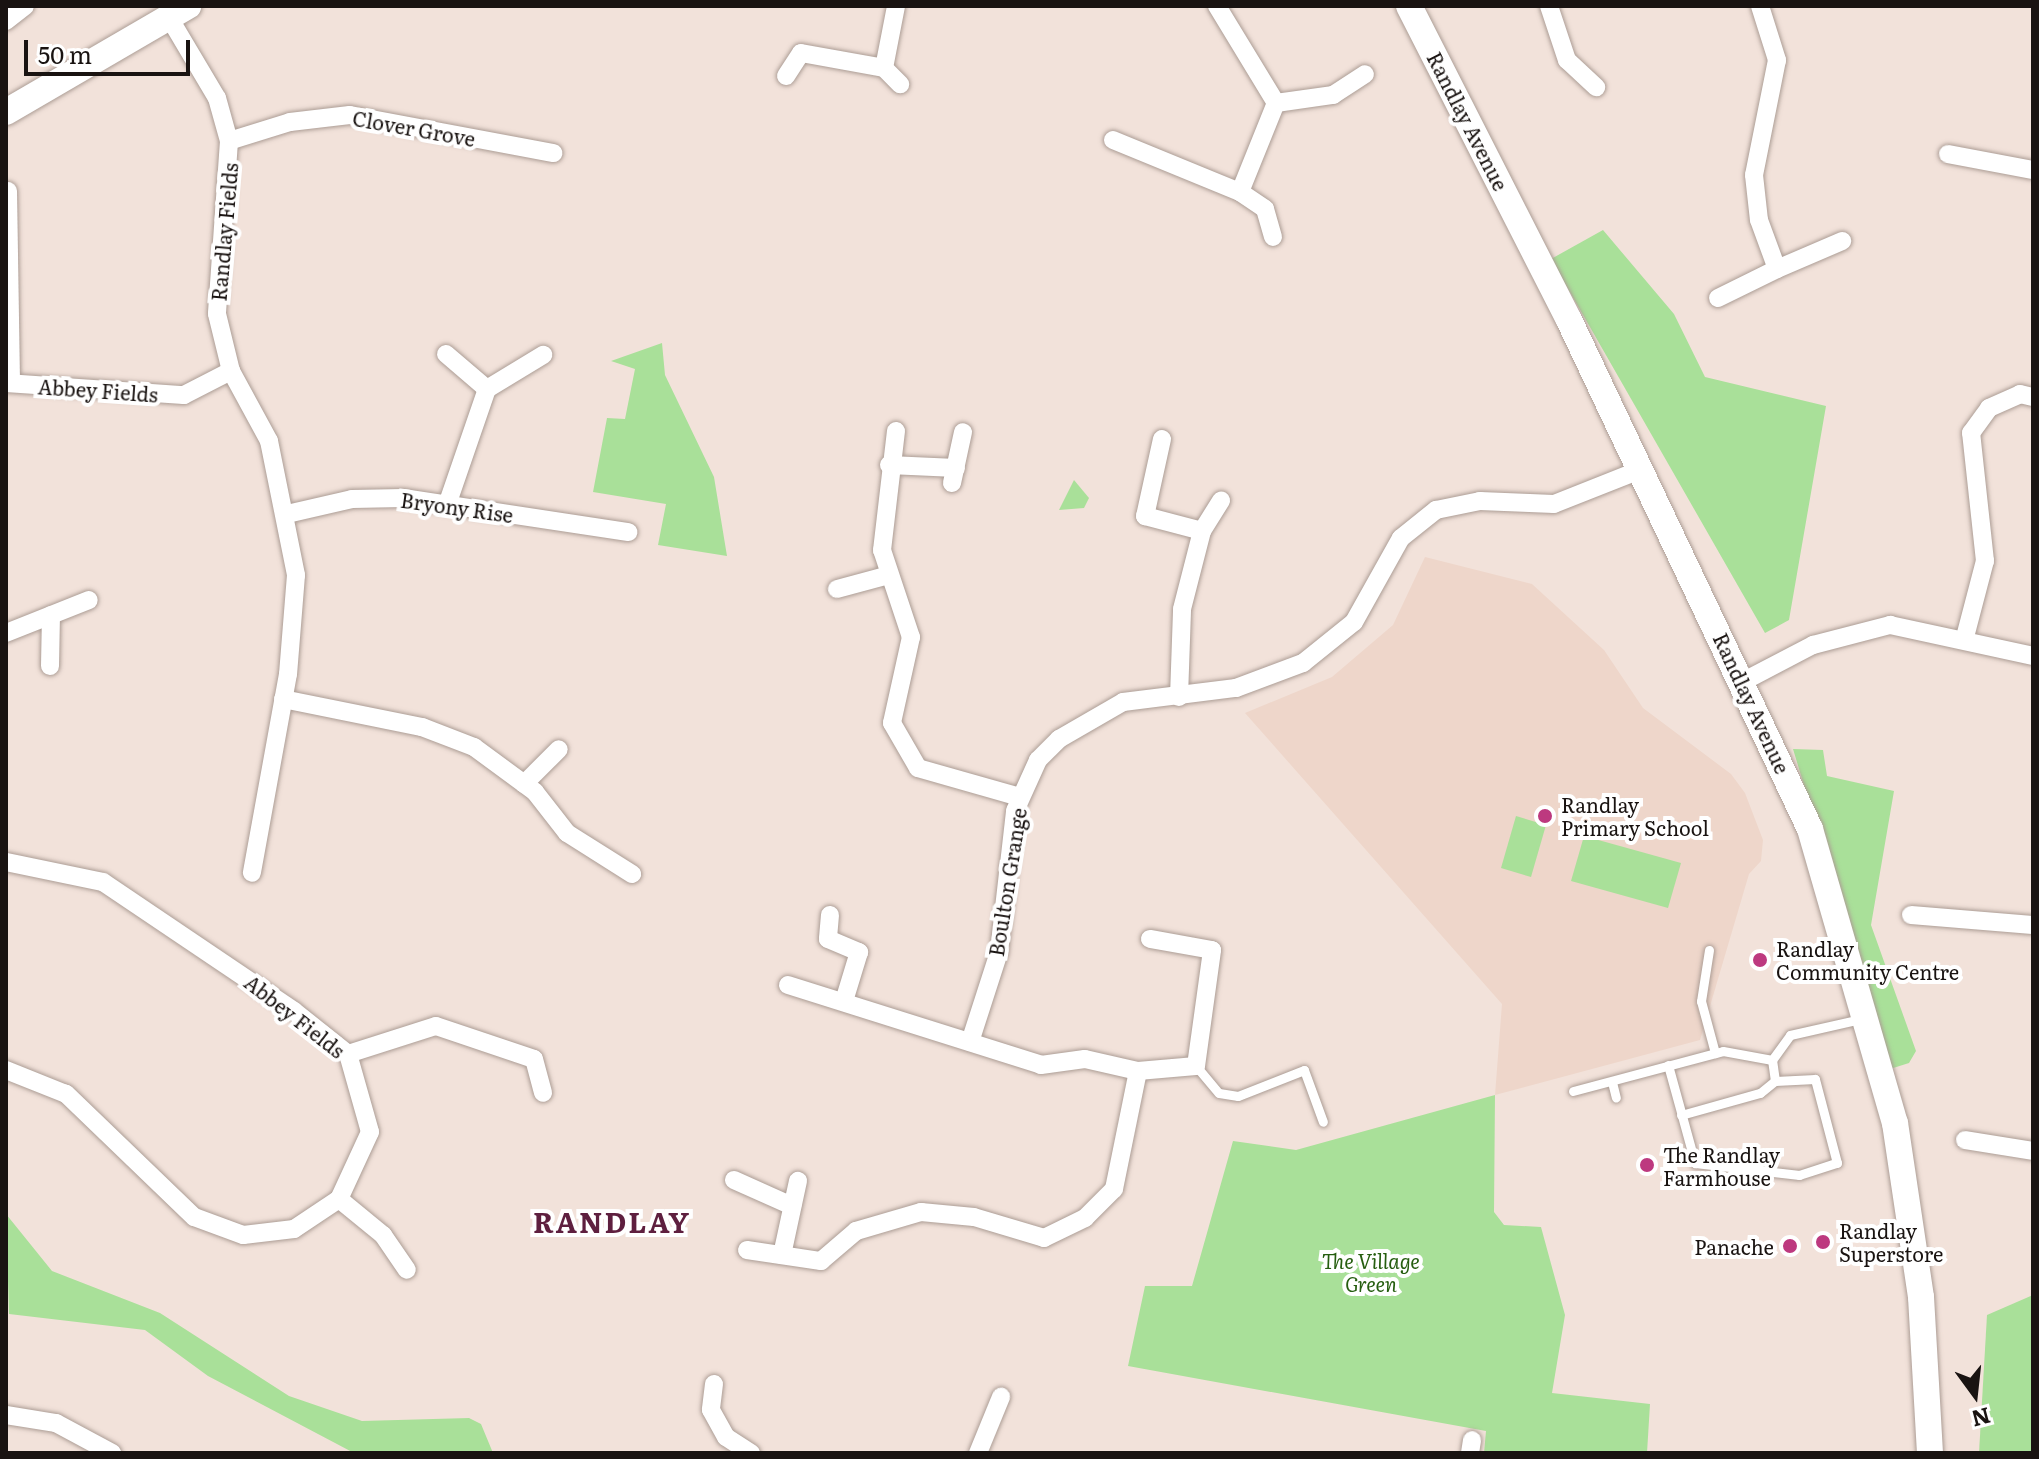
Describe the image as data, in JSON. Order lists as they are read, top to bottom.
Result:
{
  "streets": {
    "street": [
      "Randlay Avenue",
      "Clover Grove",
      "Randlay Fields",
      "Abbey Fields",
      "Bryony Rise",
      "Boulton Grange"
    ]
  },
  "crossings": [
    ["Randlay Avenue", "Boulton Grange"],
    ["Clover Grove", "Randlay Fields"],
    ["Randlay Fields", "Abbey Fields"],
    ["Randlay Fields", "Bryony Rise"]
  ],
  "districts": ["RANDLAY"],
  "parks": ["The Village Green"],
  "places": [
    "Randlay Primary School",
    "Randlay Community Centre",
    "The Randlay Farmhouse",
    "Randlay Superstore",
    "Panache"
  ],
  "scale_bar": "50 m",
  "north": "bottom"
}
